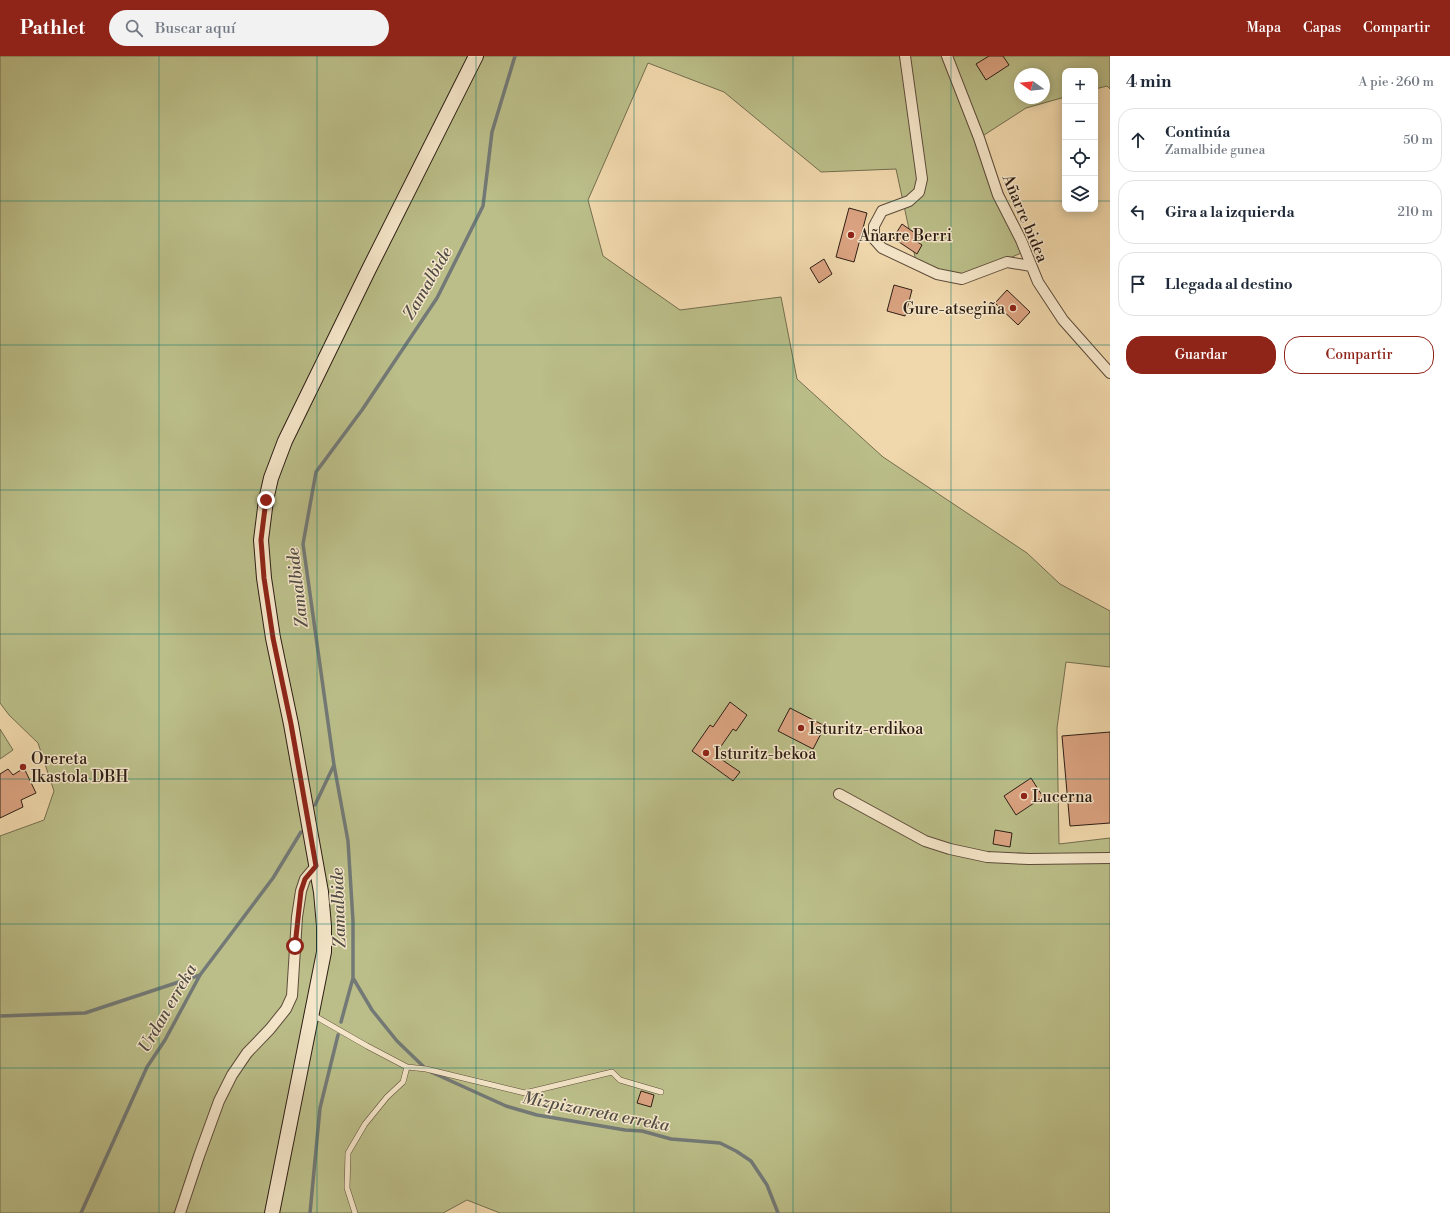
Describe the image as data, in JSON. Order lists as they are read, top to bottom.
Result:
{
  "streets": {
    "street": ["Añarre bidea"]
  },
  "water": ["Zamalbide", "Urdan erreka", "Mizpizarreta erreka"],
  "places": [
    "Añarre Berri",
    "Gure-atsegiña",
    "Isturitz-erdikoa",
    "Isturitz-bekoa",
    "Orereta Ikastola DBH",
    "Lucerna"
  ],
  "north": "left",
  "page": {
    "header": "Pathlet",
    "search": "Buscar aquí",
    "nav": ["Mapa", "Capas", "Compartir"],
    "heading": ["4 min", "A pie · 260 m"],
    "map_buttons": ["+", "−"],
    "list": [
      ["Continúa", "Zamalbide gunea", "50 m"],
      ["Gira a la izquierda", "210 m"],
      "Llegada al destino"
    ],
    "buttons": ["Guardar", "Compartir"]
  }
}
